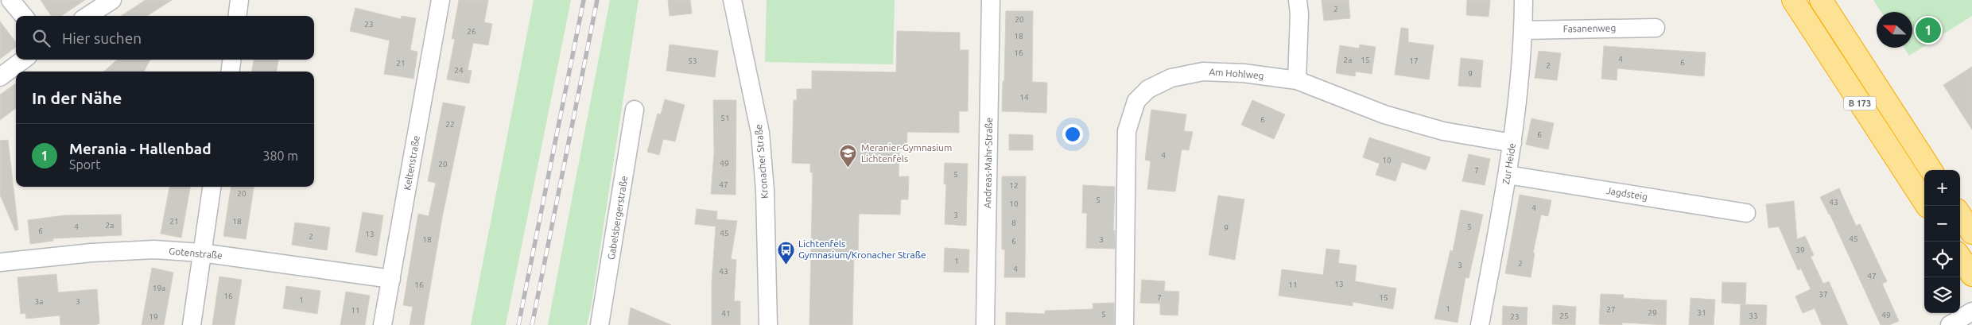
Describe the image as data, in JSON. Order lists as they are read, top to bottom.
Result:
{
  "streets": {
    "highway": ["B 173"],
    "street": [
      "Fasanenweg",
      "Am Hohlweg",
      "Kronacher Straße",
      "Keltenstraße",
      "Andreas-Mahr-Straße",
      "Zur Heide",
      "Jagdsteig",
      "Gabelsbergerstraße",
      "Gotenstraße"
    ]
  },
  "crossings": [
    ["Fasanenweg", "Zur Heide"],
    ["Am Hohlweg", "Zur Heide"],
    ["Keltenstraße", "Gotenstraße"],
    ["Zur Heide", "Jagdsteig"]
  ],
  "places": {
    "school or university": ["Meranier-Gymnasium Lichtenfels"],
    "bus stop": ["Lichtenfels Gymnasium/Kronacher Straße"]
  },
  "house_numbers": [
    "2",
    "20",
    "23",
    "26",
    "18",
    "16",
    "4",
    "2a",
    "15",
    "53",
    "17",
    "6",
    "21",
    "2",
    "24",
    "9",
    "14",
    "51",
    "6",
    "22",
    "6",
    "4",
    "10",
    "49",
    "20",
    "7",
    "5",
    "47",
    "12",
    "20",
    "5",
    "43",
    "10",
    "4",
    "3",
    "21",
    "18",
    "8",
    "2a",
    "4",
    "5",
    "9",
    "6",
    "45",
    "13",
    "2",
    "45",
    "18",
    "3",
    "6",
    "39",
    "1",
    "2",
    "3",
    "4",
    "43",
    "47",
    "13",
    "16",
    "11",
    "19a",
    "37",
    "16",
    "7",
    "15",
    "1",
    "3a",
    "3",
    "1",
    "27",
    "11",
    "29",
    "31",
    "41",
    "5",
    "49",
    "25",
    "33",
    "19",
    "23"
  ],
  "north": "left",
  "page": {
    "pins": "1",
    "search": "Hier suchen",
    "heading": "In der Nähe",
    "list": [
      {
        "mark": "1",
        "name": "Merania - Hallenbad",
        "note": "Sport",
        "value": "380 m"
      }
    ],
    "map_buttons": ["+", "−"]
  }
}
